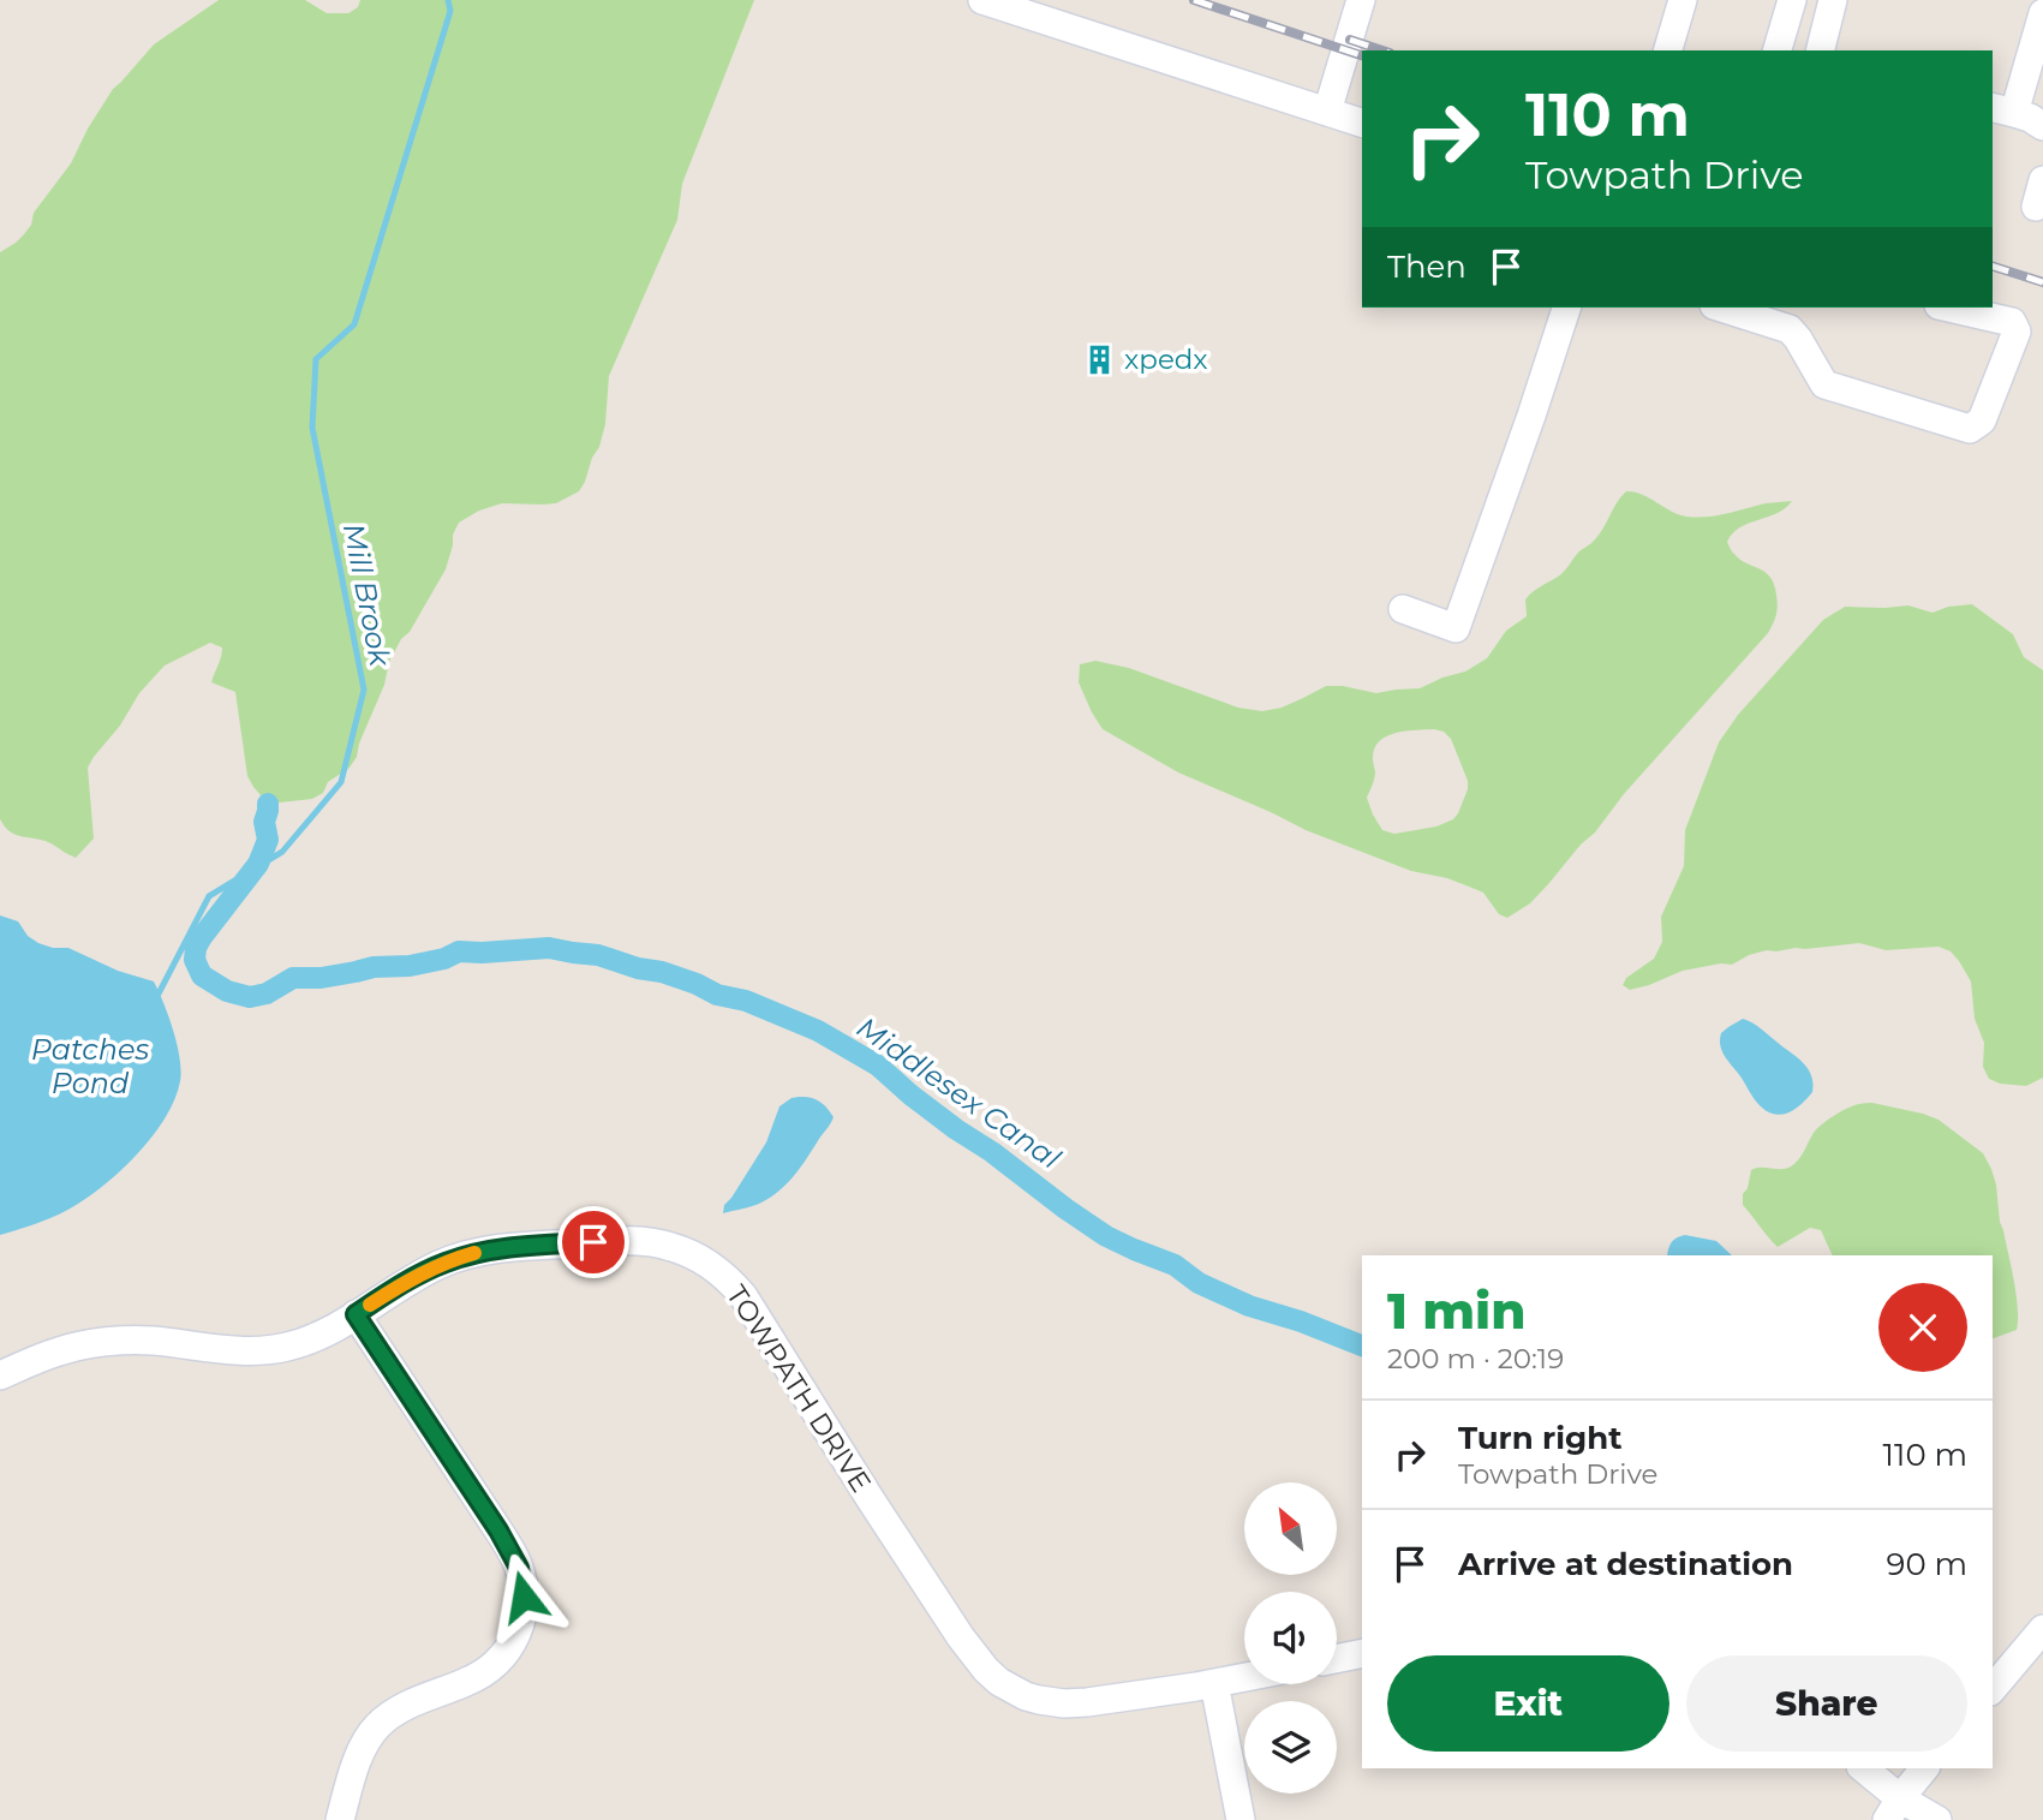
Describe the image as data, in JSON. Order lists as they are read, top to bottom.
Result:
{
  "streets": {
    "street": ["TOWPATH DRIVE"]
  },
  "water": ["Mill Brook", "Patches Pond", "Middlesex Canal"],
  "places": {
    "building": ["xpedx"]
  },
  "north": "top left",
  "page": {
    "turn": ["110 m", "Towpath Drive"],
    "then": "Then",
    "heading": ["1 min", "200 m · 20:19"],
    "list": [
      {
        "name": "Turn right",
        "note": "Towpath Drive",
        "value": "110 m"
      },
      {
        "name": "Arrive at destination",
        "value": "90 m"
      }
    ],
    "buttons": ["Exit", "Share"]
  }
}
